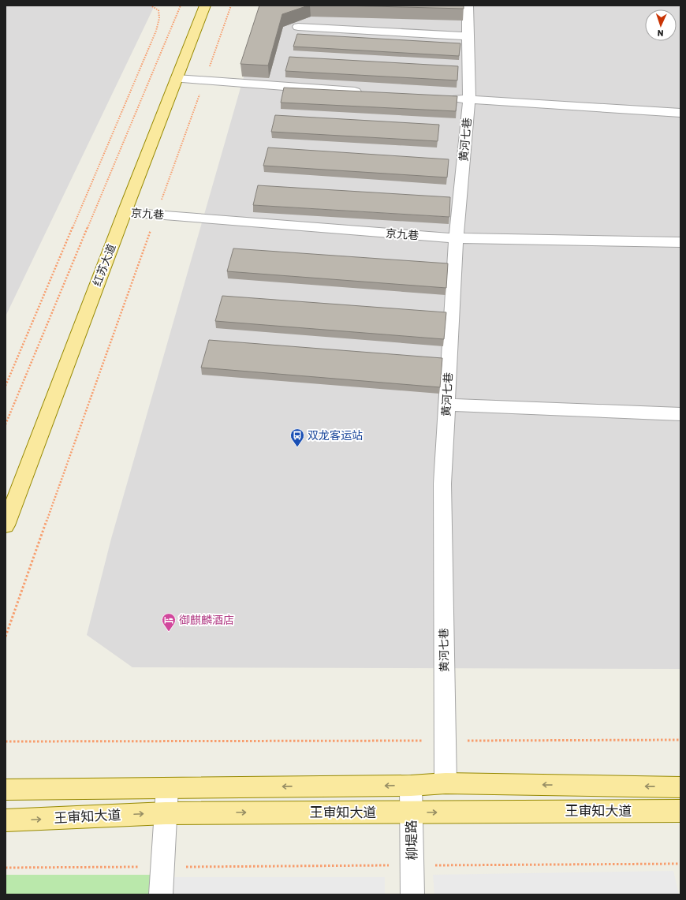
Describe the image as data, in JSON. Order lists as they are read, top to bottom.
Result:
{
  "streets": {
    "main road": ["红苏大道", "王审知大道"],
    "street": ["黄河七巷", "京九巷", "柳堤路"]
  },
  "crossings": [
    ["黄河七巷", "京九巷"],
    ["黄河七巷", "王审知大道"],
    ["京九巷", "红苏大道"],
    ["王审知大道", "柳堤路"]
  ],
  "places": {
    "bus stop": ["双龙客运站"],
    "hotel": ["御麒麟酒店"]
  },
  "north": "bottom"
}
